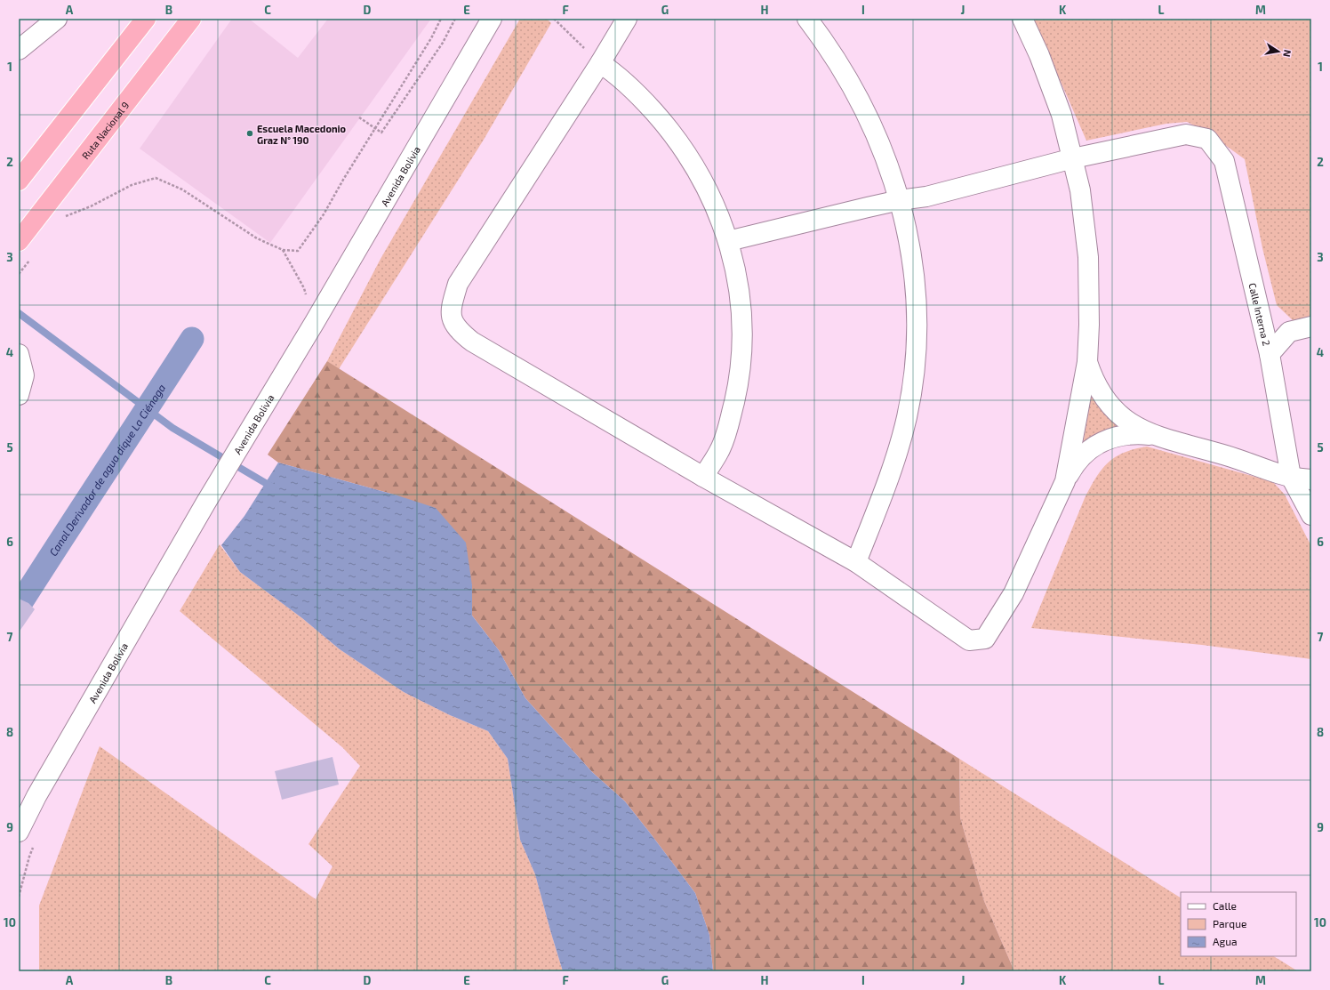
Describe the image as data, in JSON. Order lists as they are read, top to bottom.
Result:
{
  "streets": {
    "highway": ["Ruta Nacional 9"],
    "street": ["Avenida Bolivia", "Calle Interna 2"]
  },
  "water": ["Canal Derivador de agua dique La Ciénaga"],
  "places": ["Escuela Macedonio Graz N° 190"],
  "legend": ["Calle", "Parque", "Agua"],
  "north": "right",
  "grid": {
    "columns": [
      "A",
      "B",
      "C",
      "D",
      "E",
      "F",
      "G",
      "H",
      "I",
      "J",
      "K",
      "L",
      "M"
    ],
    "rows": [
      "1",
      "2",
      "3",
      "4",
      "5",
      "6",
      "7",
      "8",
      "9",
      "10"
    ]
  }
}
